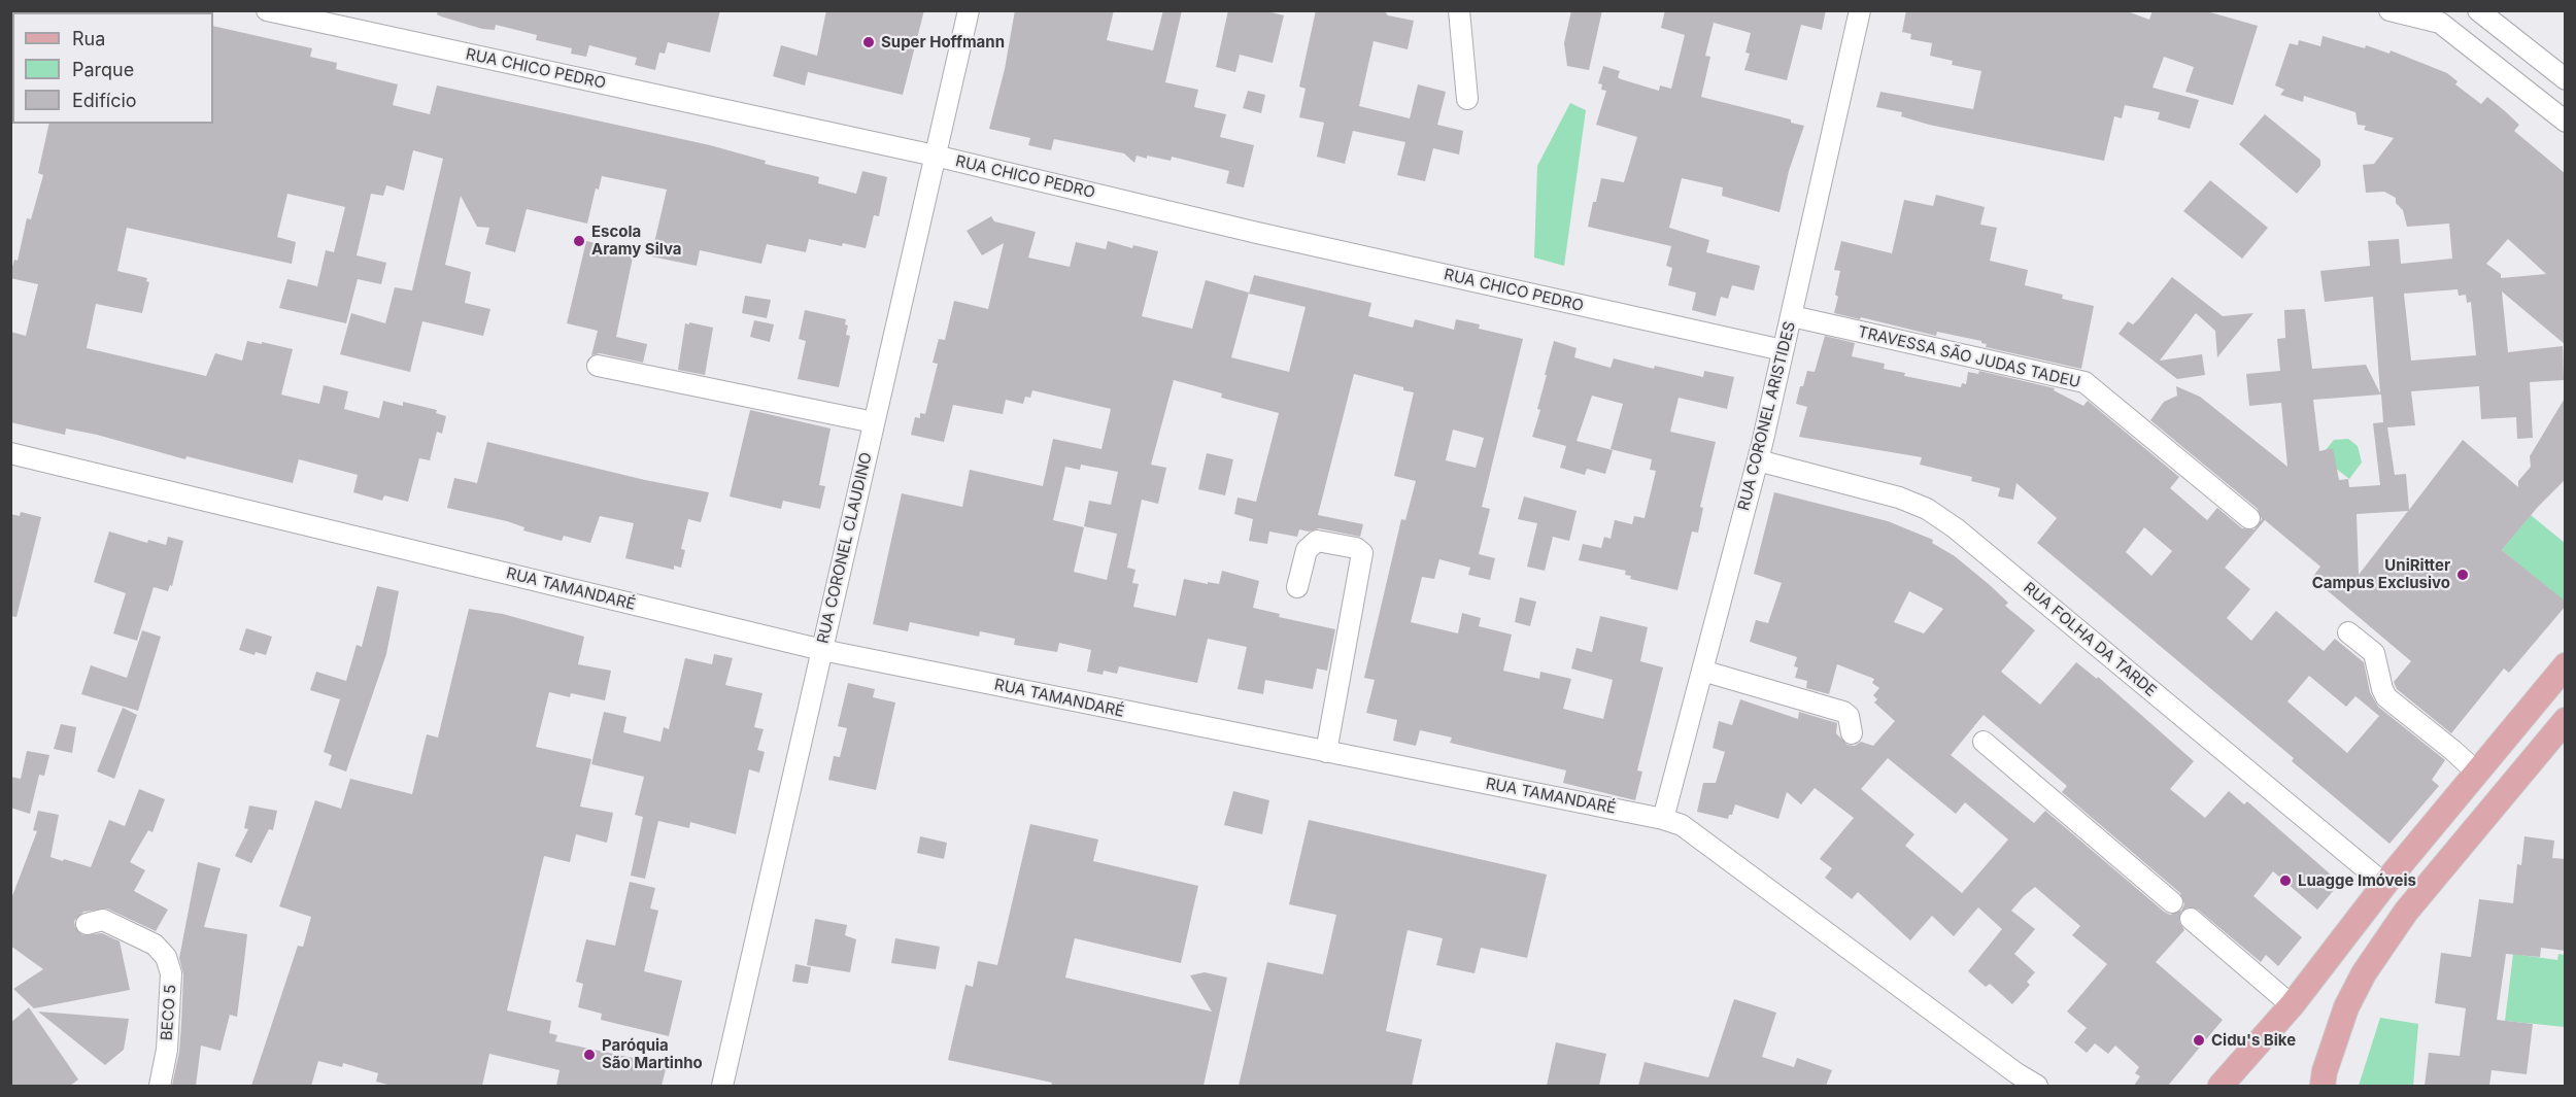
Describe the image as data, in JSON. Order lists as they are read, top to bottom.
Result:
{
  "streets": {
    "street": [
      "RUA CHICO PEDRO",
      "TRAVESSA SÃO JUDAS TADEU",
      "RUA CORONEL ARISTIDES",
      "RUA CORONEL CLAUDINO",
      "RUA TAMANDARÉ",
      "RUA FOLHA DA TARDE",
      "BECO 5"
    ]
  },
  "crossings": [
    ["RUA CHICO PEDRO", "RUA CORONEL ARISTIDES"],
    ["RUA CHICO PEDRO", "RUA CORONEL CLAUDINO"],
    ["TRAVESSA SÃO JUDAS TADEU", "RUA CORONEL ARISTIDES"],
    ["RUA CORONEL ARISTIDES", "RUA TAMANDARÉ"],
    ["RUA CORONEL ARISTIDES", "RUA FOLHA DA TARDE"],
    ["RUA CORONEL CLAUDINO", "RUA TAMANDARÉ"]
  ],
  "places": [
    "Super Hoffmann",
    "Escola Aramy Silva",
    "UniRitter Campus Exclusivo",
    "Luagge Imóveis",
    "Cidu's Bike",
    "Paróquia São Martinho"
  ],
  "legend": ["Rua", "Parque", "Edifício"]
}
